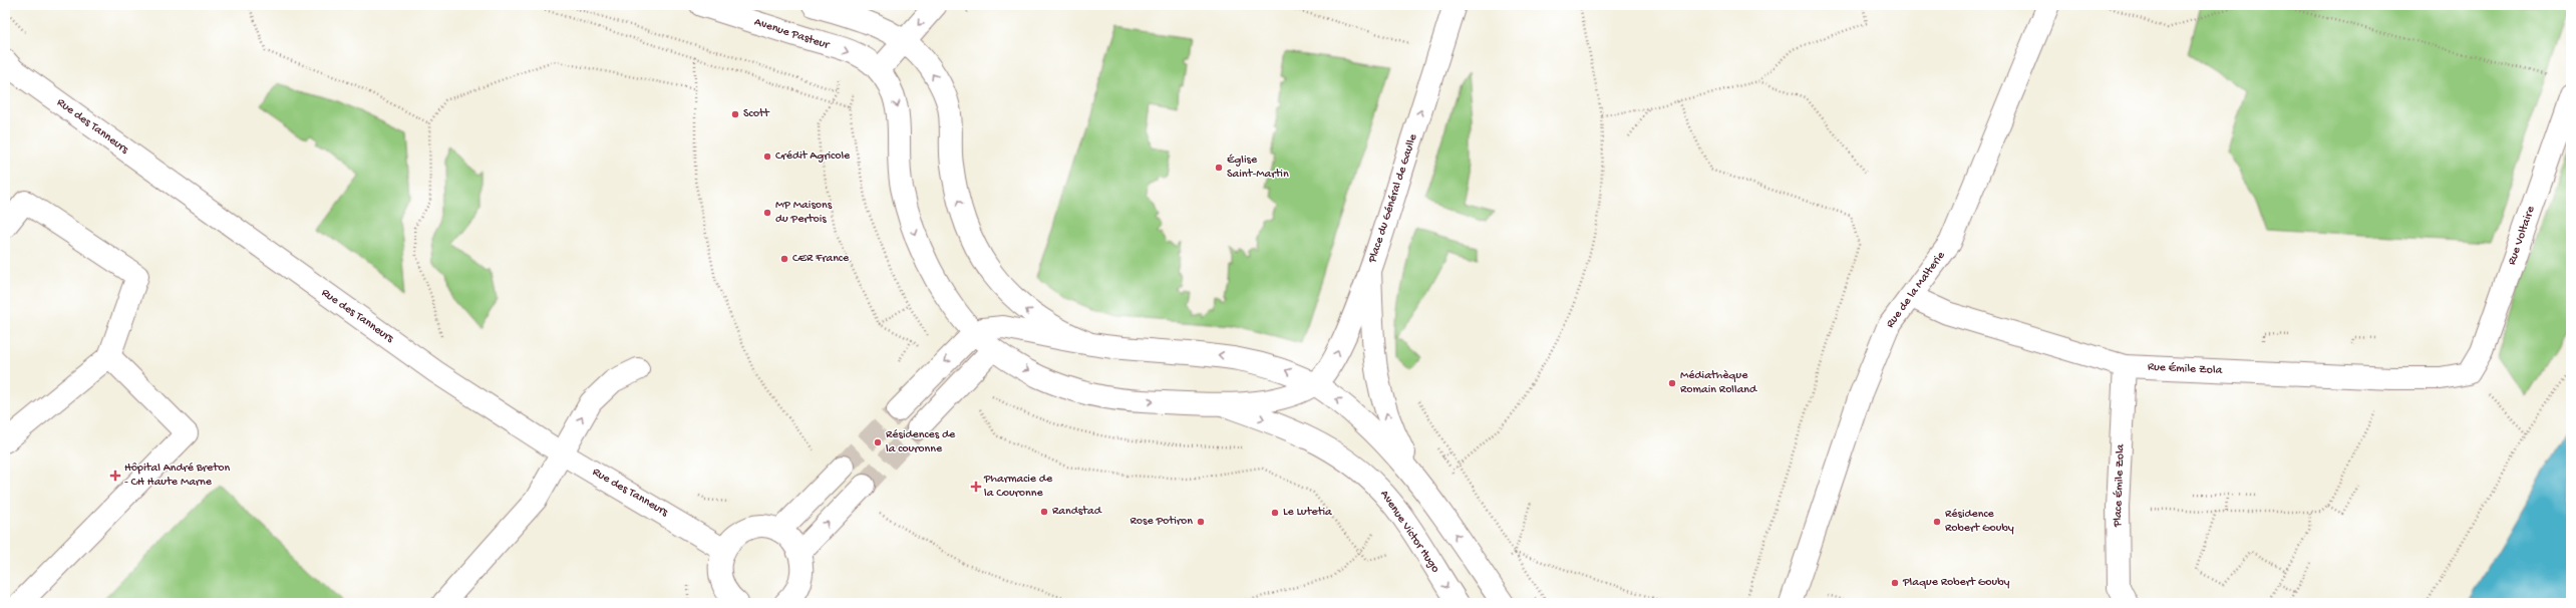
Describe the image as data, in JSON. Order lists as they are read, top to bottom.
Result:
{
  "streets": {
    "main road": [
      "Avenue Pasteur",
      "Rue des Tanneurs",
      "Place du Général de Gaulle",
      "Rue Voltaire",
      "Rue de la Malterie",
      "Rue Émile Zola",
      "Place Émile Zola",
      "Avenue Victor Hugo"
    ]
  },
  "crossings": [
    ["Avenue Pasteur", "Place du Général de Gaulle"],
    ["Place du Général de Gaulle", "Avenue Victor Hugo"],
    ["Rue Voltaire", "Rue Émile Zola"],
    ["Rue de la Malterie", "Rue Émile Zola"],
    ["Rue Émile Zola", "Place Émile Zola"]
  ],
  "places": {
    "other": [
      "Scott",
      "Crédit Agricole",
      "Église Saint-Martin",
      "MP Maisons du Pertois",
      "CER France",
      "Médiathèque Romain Rolland",
      "Résidences de la couronne",
      "Randstad",
      "Le Lutetia",
      "Rose Potiron",
      "Résidence Robert Gouby",
      "Plaque Robert Gouby"
    ],
    "health": ["Hôpital André Breton - CH Haute Marne", "Pharmacie de la Couronne"]
  }
}
